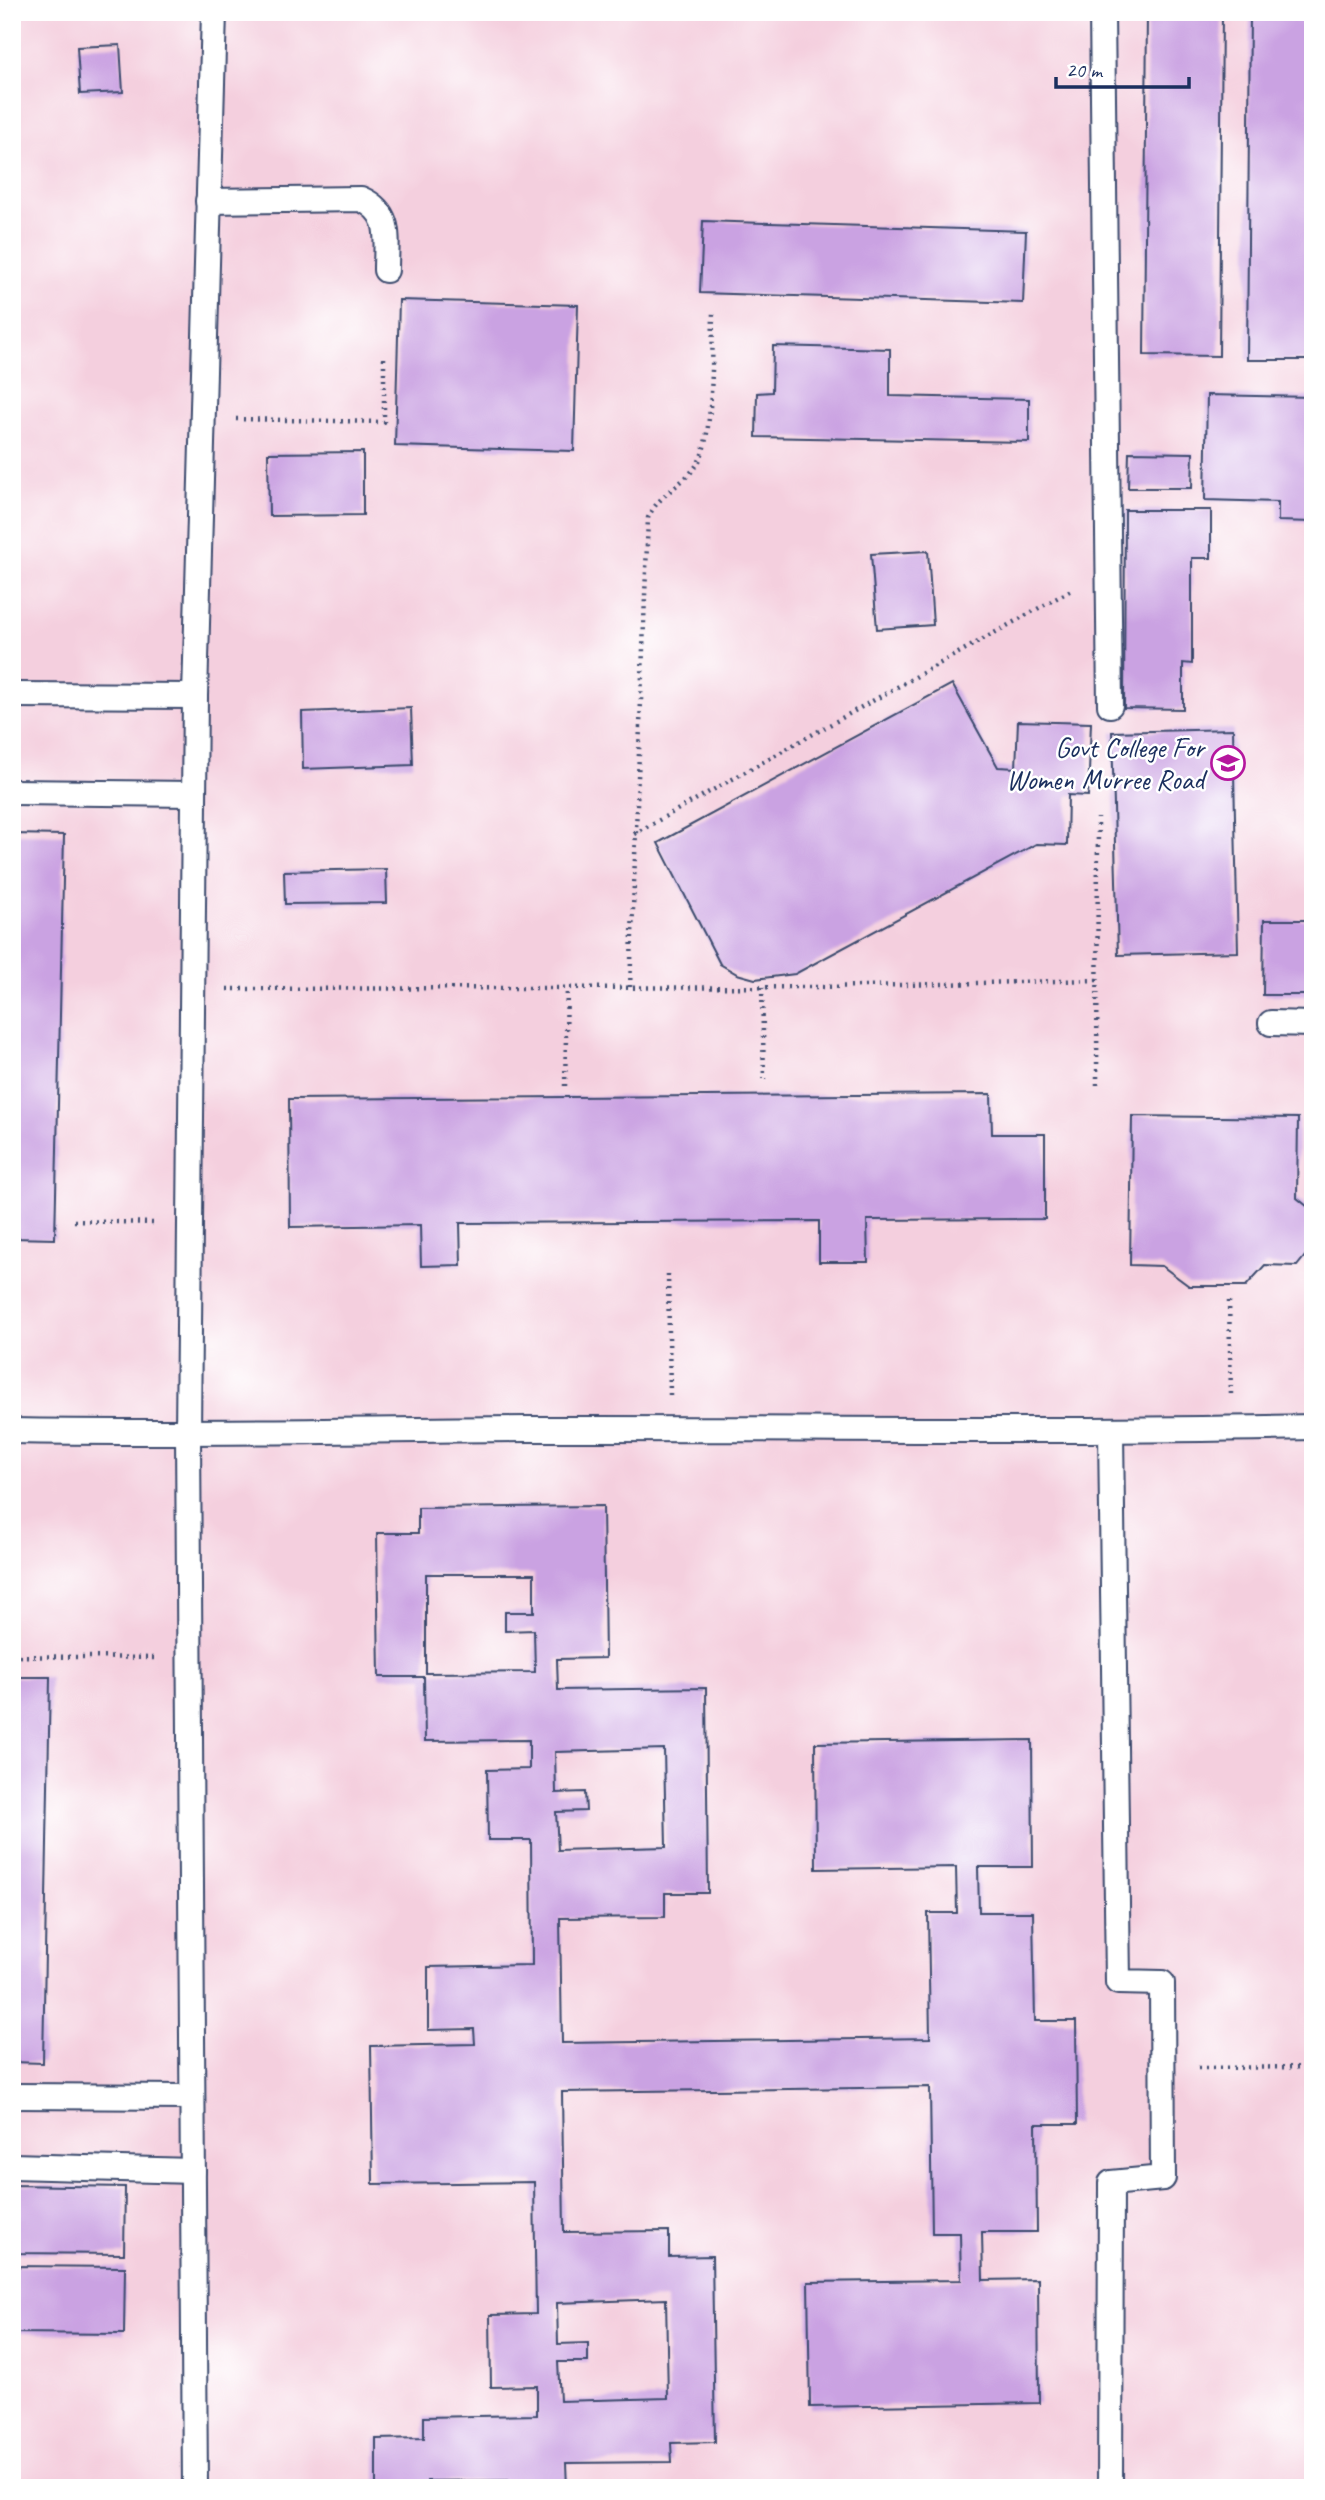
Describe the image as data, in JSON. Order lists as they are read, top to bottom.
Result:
{
  "places": {
    "school or university": ["Govt College For Women Murree Road"]
  },
  "scale_bar": "20 m"
}
